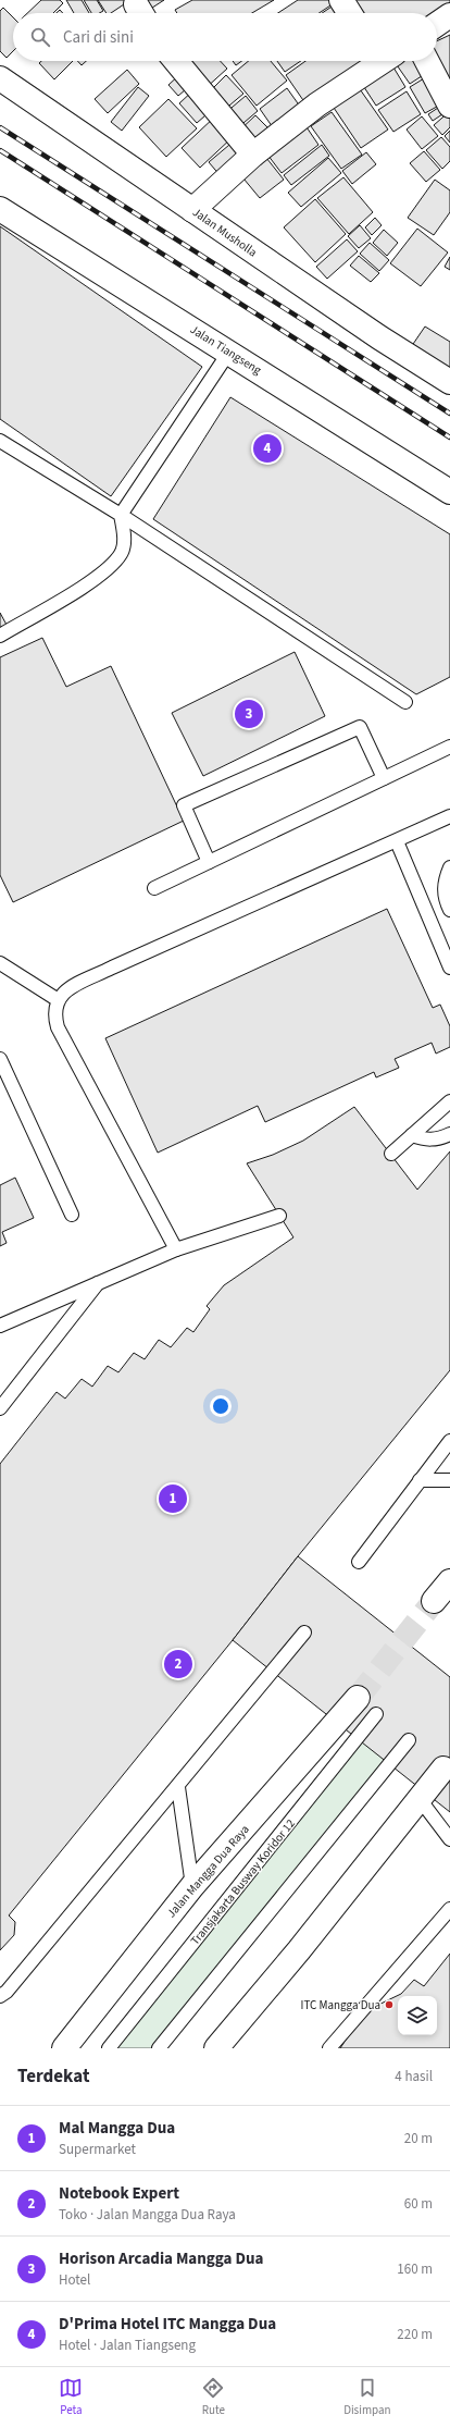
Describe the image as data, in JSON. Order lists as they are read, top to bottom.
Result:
{
  "streets": {
    "street": ["Jalan Musholla", "Jalan Tiangseng", "Jalan Mangga Dua Raya"],
    "lane": ["Transjakarta Busway Koridor 12"]
  },
  "places": ["ITC Mangga Dua"],
  "page": {
    "search": "Cari di sini",
    "pins": [
      "4",
      "3",
      "1",
      "2"
    ],
    "heading": ["Terdekat", "4 hasil"],
    "list": [
      {
        "mark": "1",
        "name": "Mal Mangga Dua",
        "note": "Supermarket",
        "value": "20 m"
      },
      {
        "mark": "2",
        "name": "Notebook Expert",
        "note": "Toko · Jalan Mangga Dua Raya",
        "value": "60 m"
      },
      {
        "mark": "3",
        "name": "Horison Arcadia Mangga Dua",
        "note": "Hotel",
        "value": "160 m"
      },
      {
        "mark": "4",
        "name": "D'Prima Hotel ITC Mangga Dua",
        "note": "Hotel · Jalan Tiangseng",
        "value": "220 m"
      }
    ],
    "nav": ["Peta", "Rute", "Disimpan"]
  }
}
